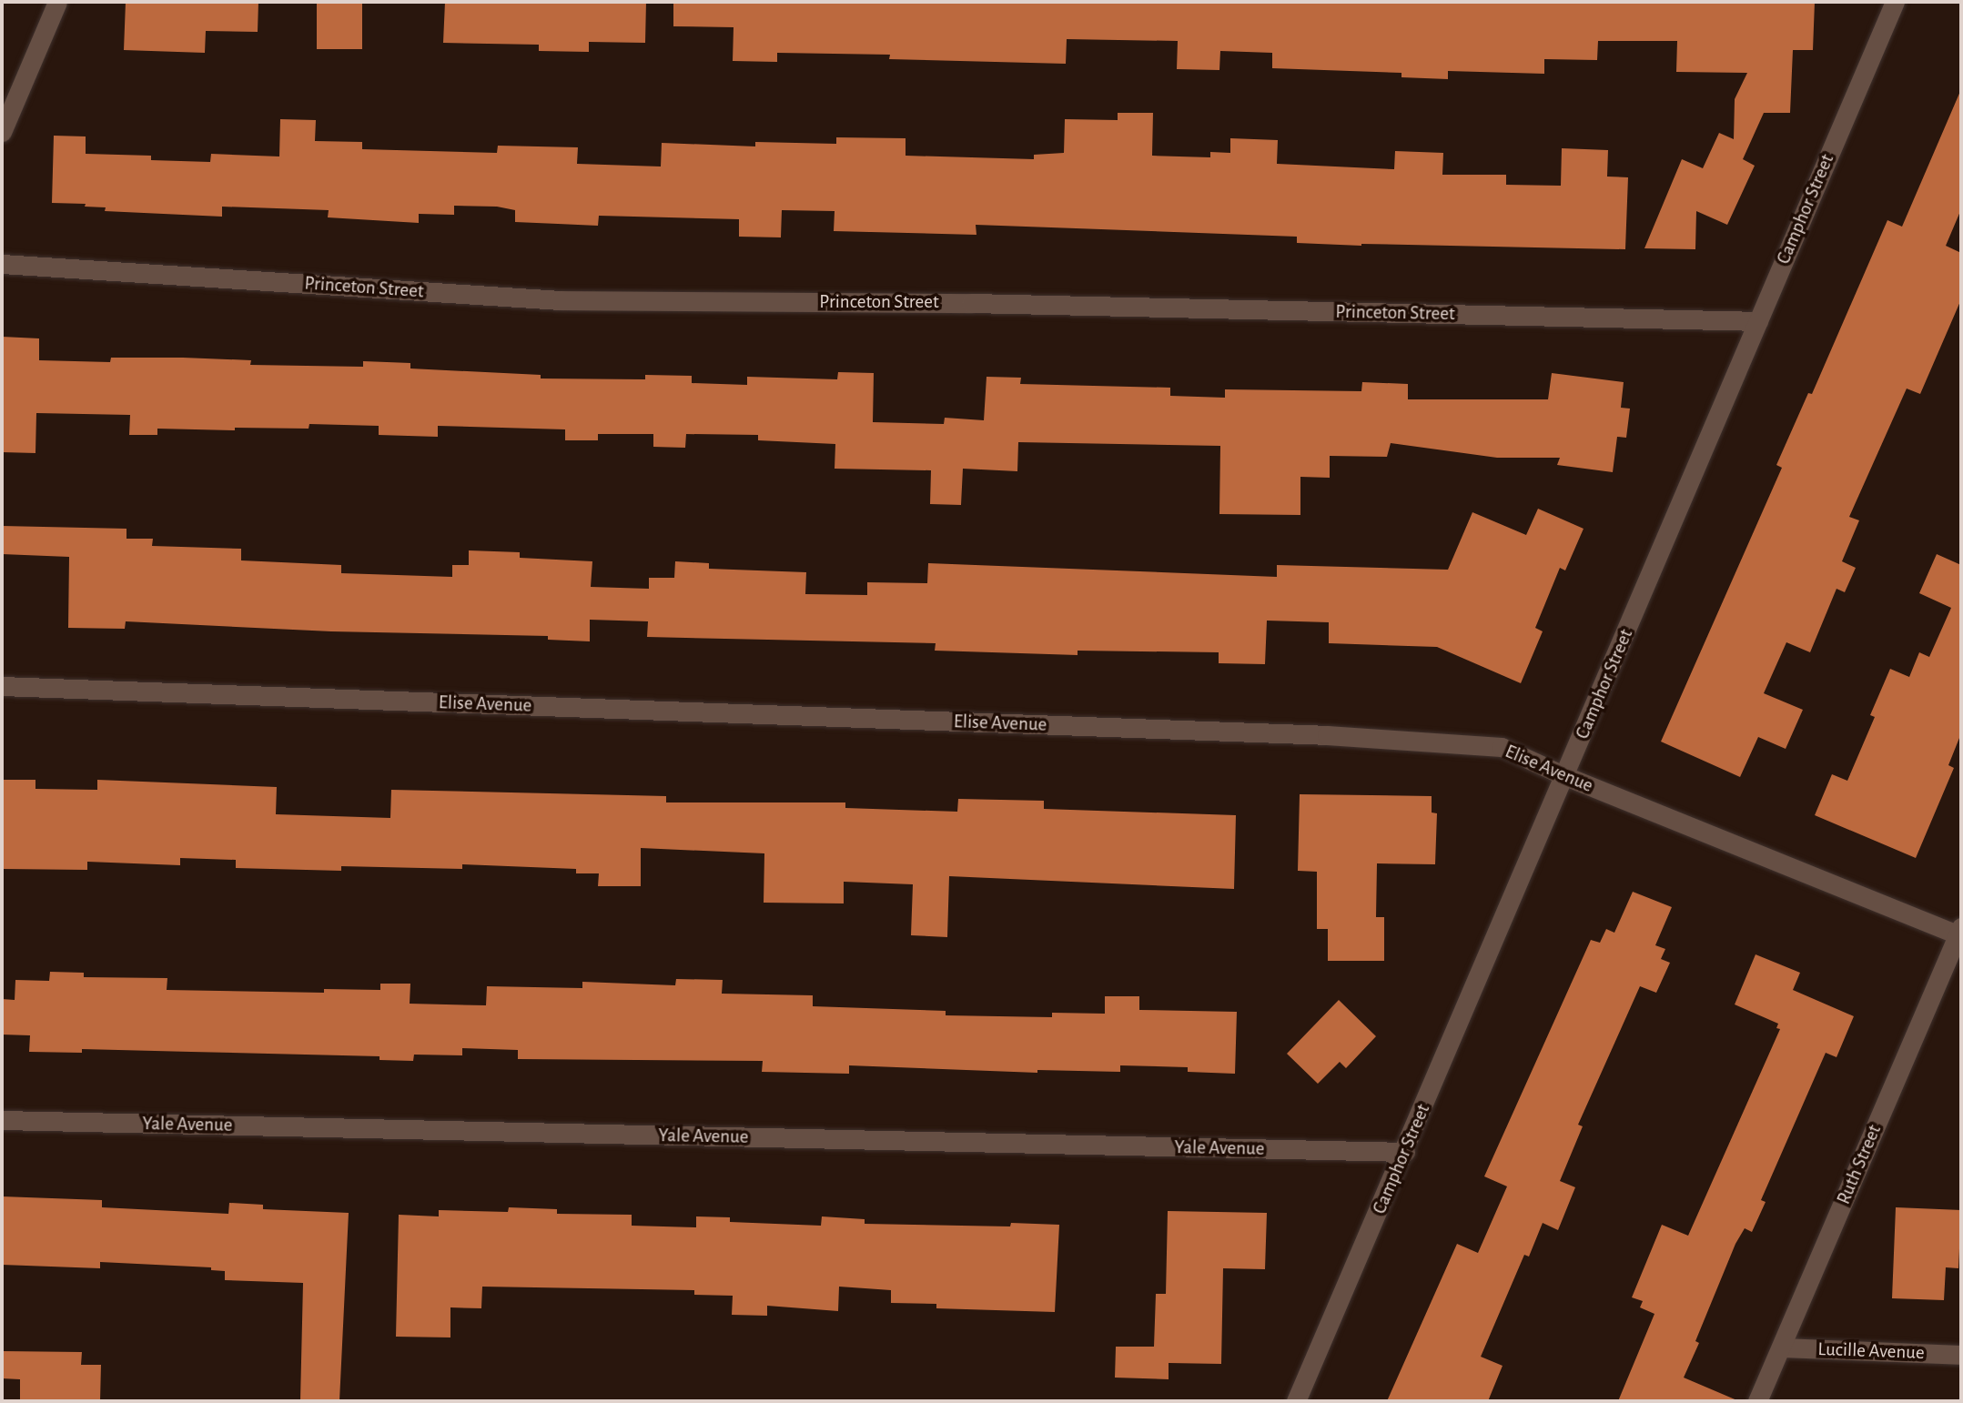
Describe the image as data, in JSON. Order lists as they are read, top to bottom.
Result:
{
  "streets": {
    "street": [
      "Camphor Street",
      "Princeton Street",
      "Elise Avenue",
      "Yale Avenue",
      "Ruth Street",
      "Lucille Avenue"
    ]
  },
  "crossings": [
    ["Camphor Street", "Princeton Street"],
    ["Camphor Street", "Elise Avenue"],
    ["Camphor Street", "Yale Avenue"],
    ["Elise Avenue", "Ruth Street"],
    ["Ruth Street", "Lucille Avenue"]
  ]
}
